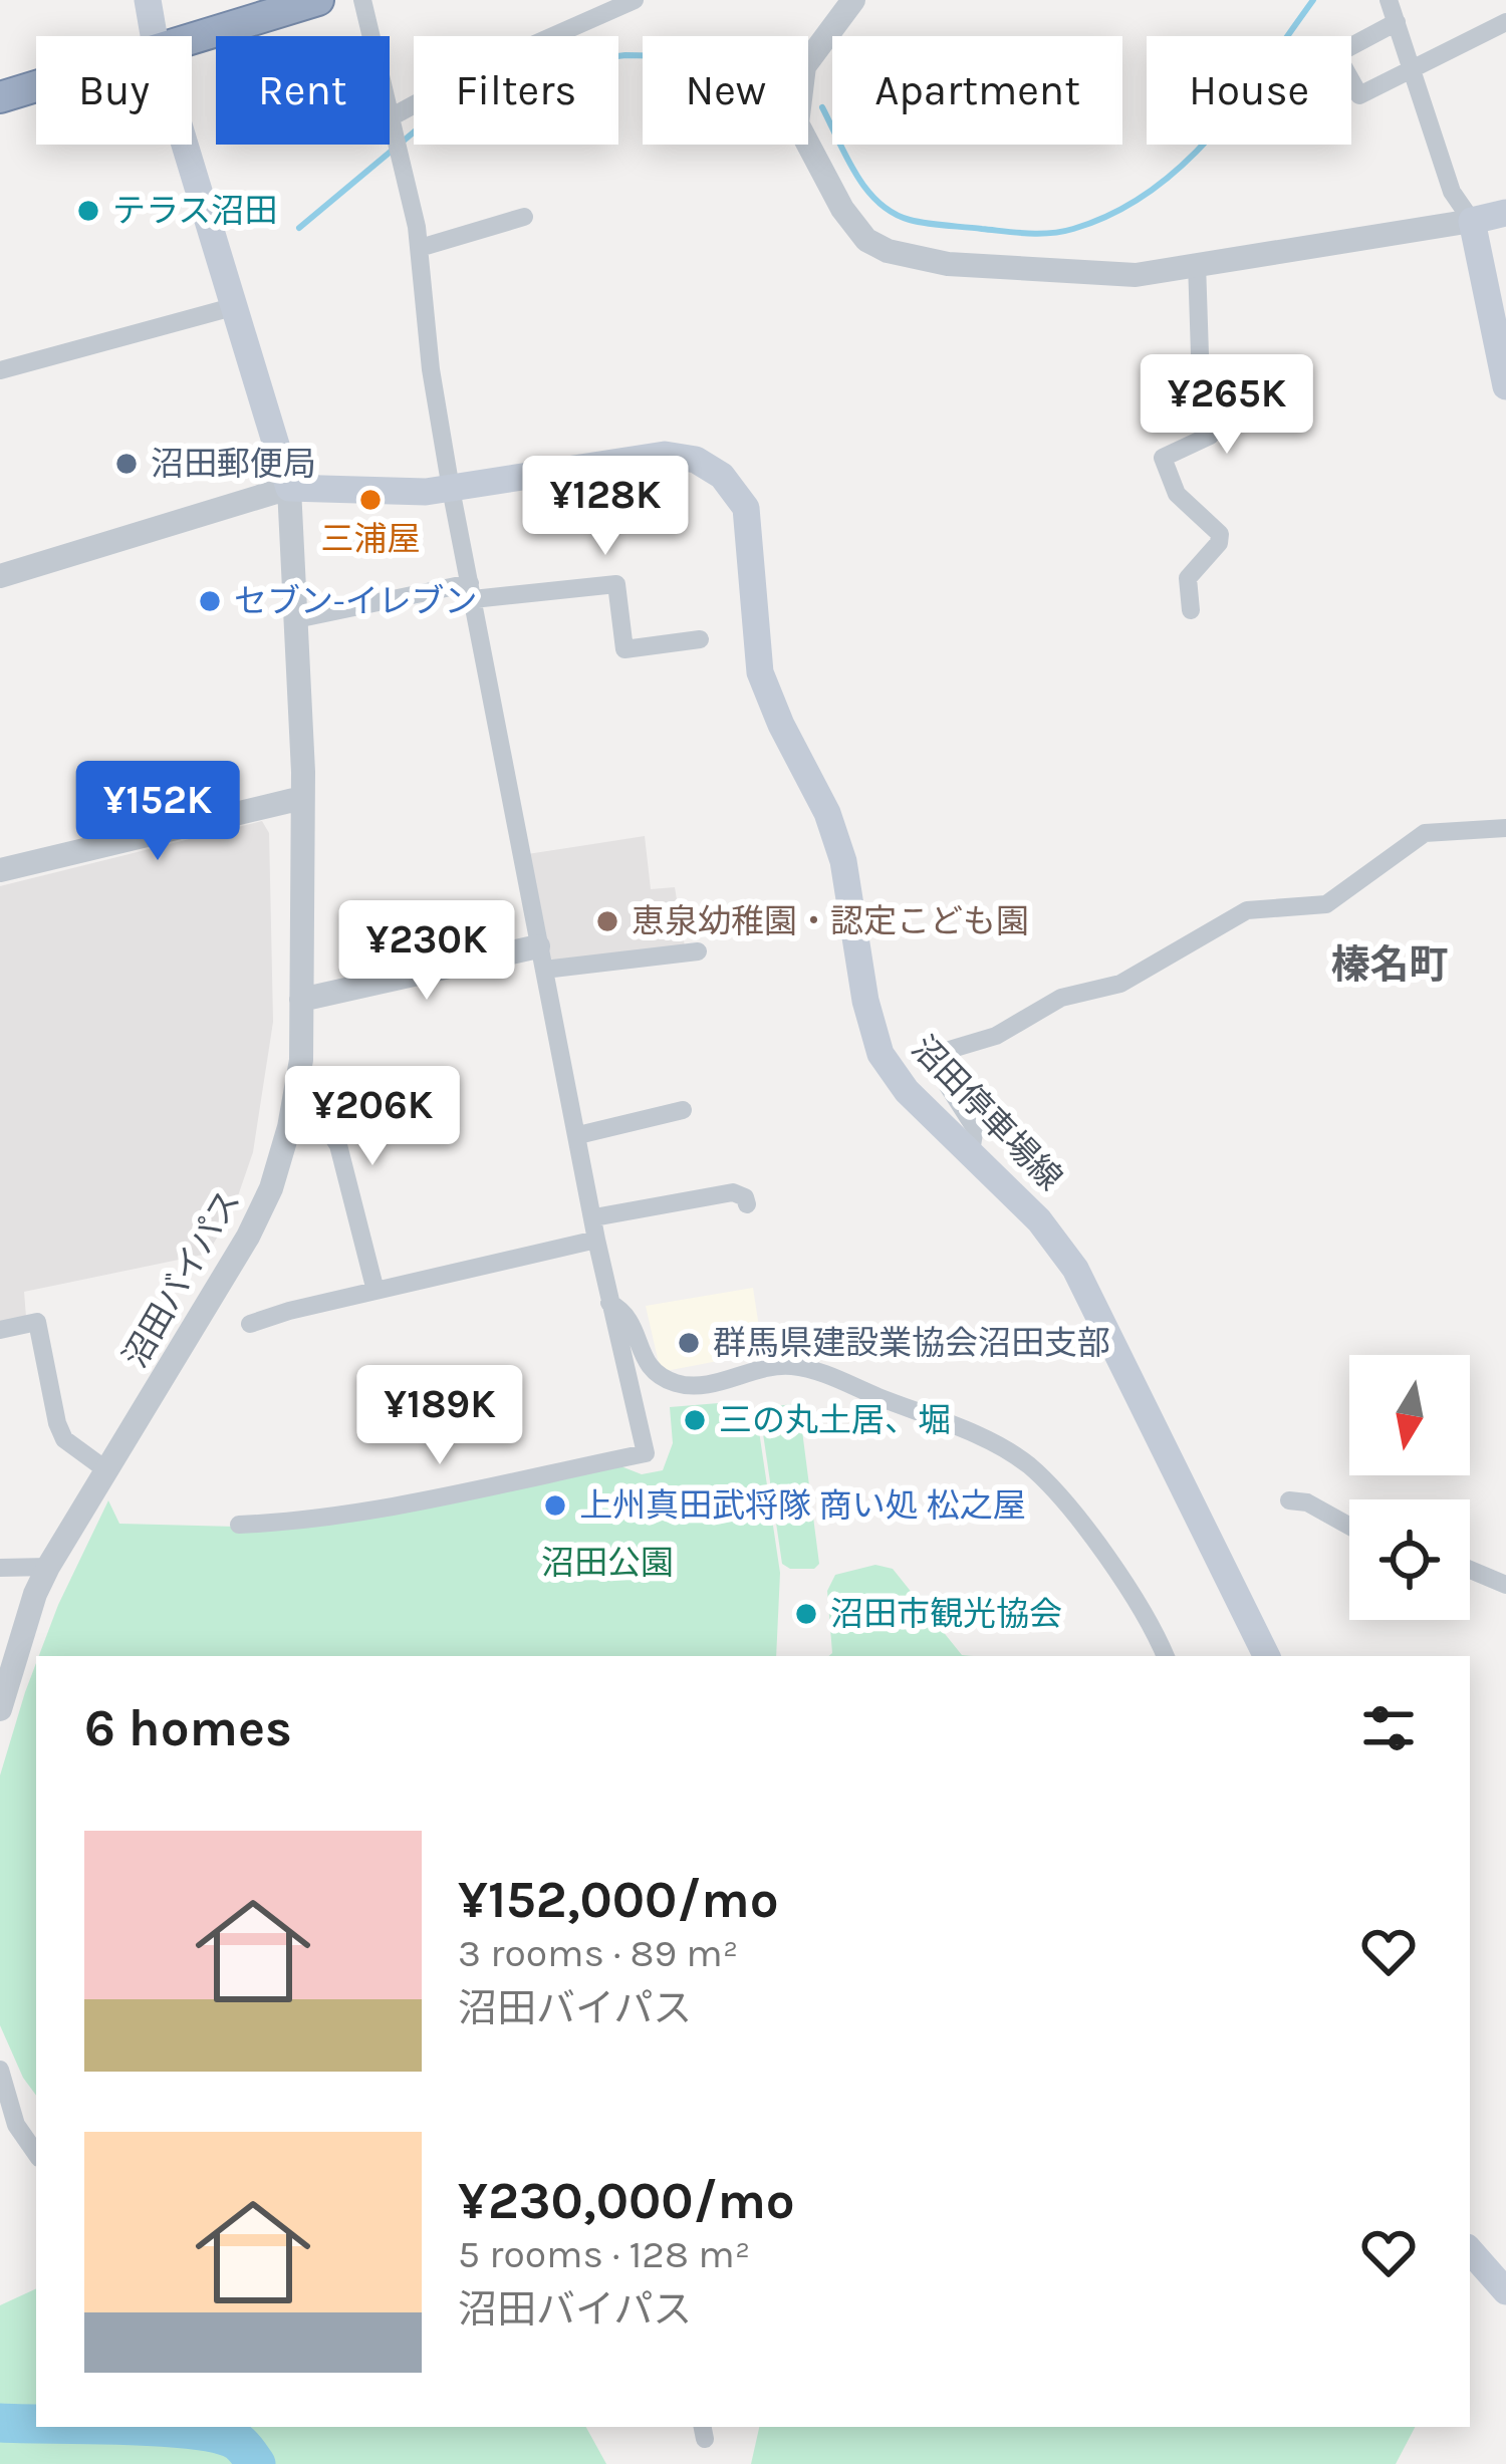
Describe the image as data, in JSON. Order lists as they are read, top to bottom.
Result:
{
  "streets": {
    "main road": ["沼田停車場線"],
    "street": ["沼田バイパス"]
  },
  "crossings": [
    ["沼田停車場線", "沼田バイパス"]
  ],
  "districts": ["榛名町"],
  "parks": ["沼田公園"],
  "places": [
    "テラス沼田",
    "沼田郵便局",
    "三浦屋",
    "セブン-イレブン",
    "恵泉幼稚園・認定こども園",
    "群馬県建設業協会沼田支部",
    "三の丸土居、堀",
    "上州真田武将隊 商い処 松之屋",
    "沼田市観光協会"
  ],
  "north": "bottom",
  "page": {
    "chip": [
      "Buy",
      "Rent",
      "Filters",
      "New",
      "Apartment",
      "House"
    ],
    "price": [
      "¥265K",
      "¥128K",
      "¥152K",
      "¥230K",
      "¥206K",
      "¥189K"
    ],
    "heading": "6 homes",
    "list": [
      {
        "name": "¥152,000/mo",
        "note": "3 rooms · 89 m² · 沼田バイパス"
      },
      {
        "name": "¥230,000/mo",
        "note": "5 rooms · 128 m² · 沼田バイパス"
      }
    ]
  }
}
